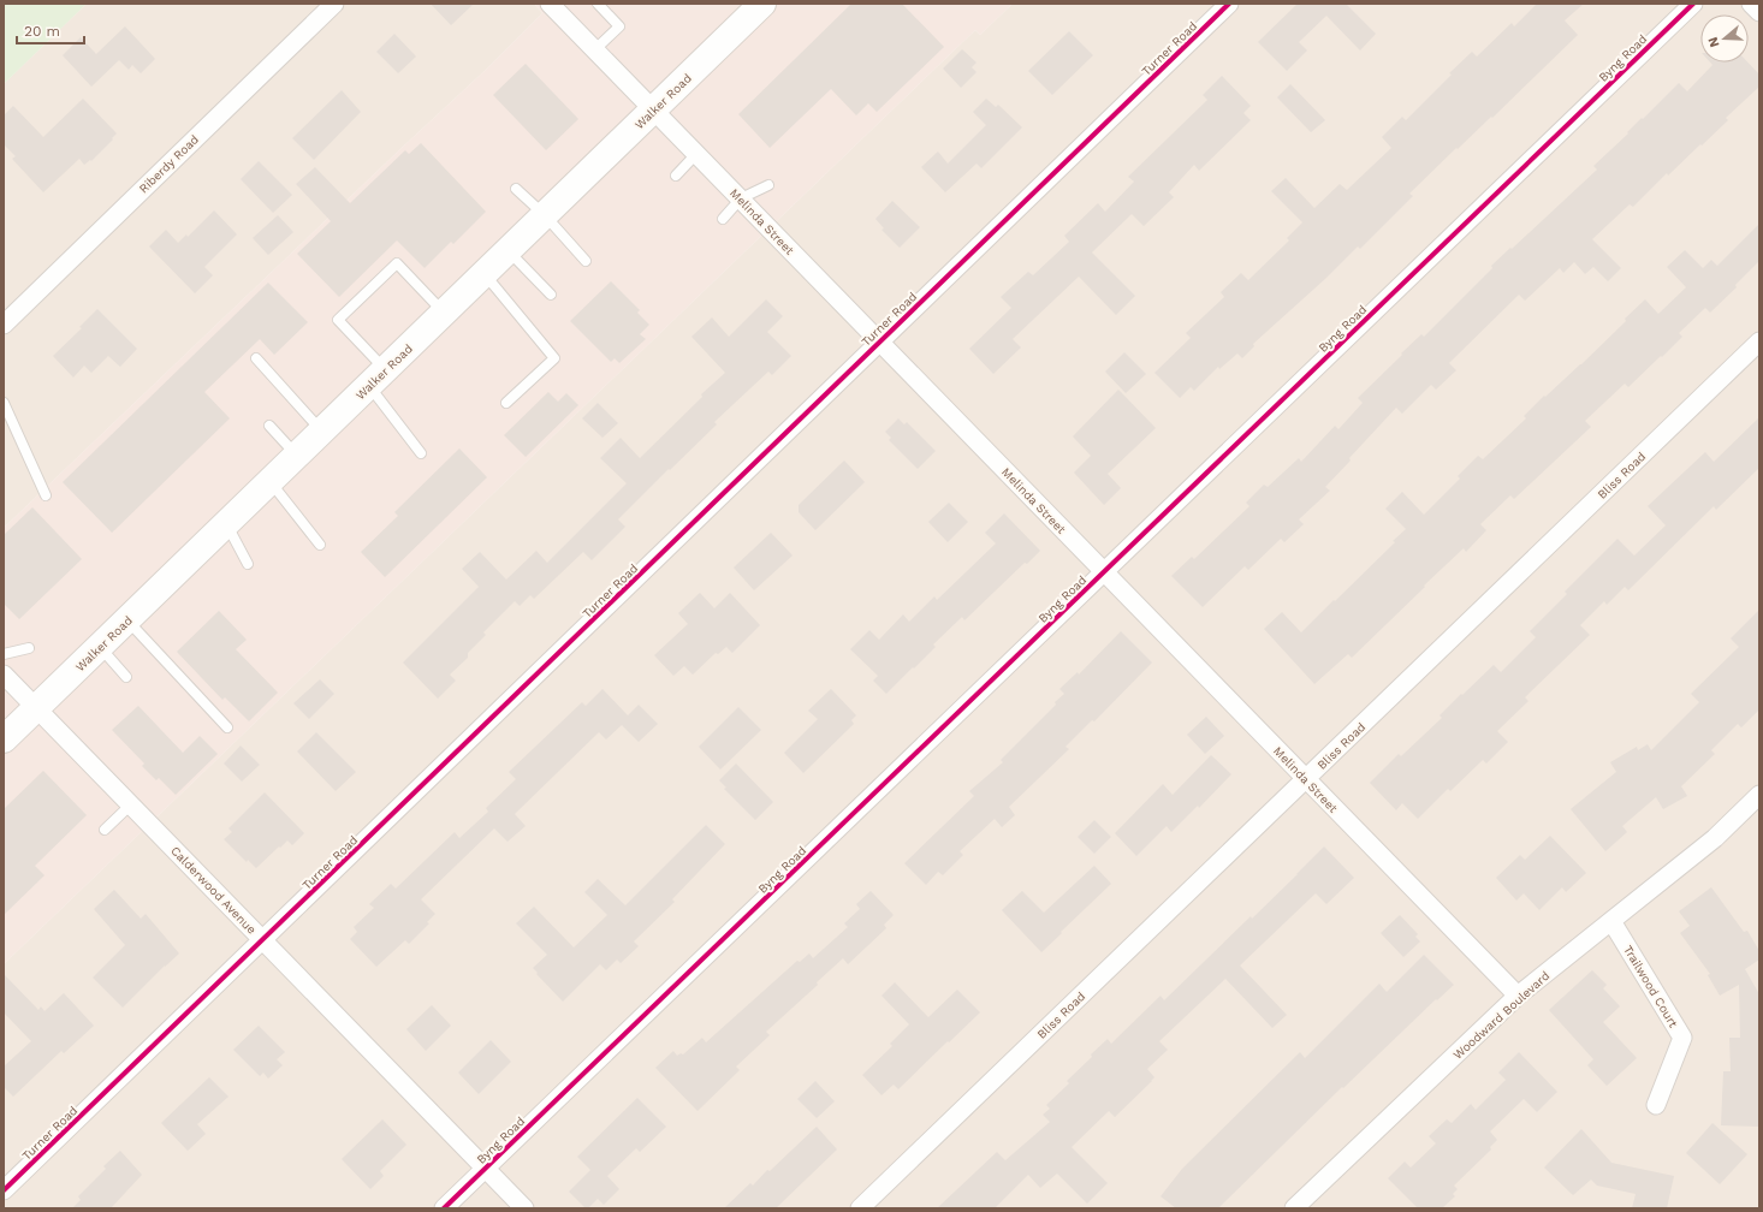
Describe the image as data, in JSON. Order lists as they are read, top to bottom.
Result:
{
  "streets": {
    "main road": ["Walker Road"],
    "street": [
      "Turner Road",
      "Byng Road",
      "Riberdy Road",
      "Melinda Street",
      "Bliss Road",
      "Calderwood Avenue",
      "Trailwood Court",
      "Woodward Boulevard"
    ]
  },
  "crossings": [
    ["Turner Road", "Melinda Street"],
    ["Turner Road", "Calderwood Avenue"],
    ["Byng Road", "Melinda Street"],
    ["Byng Road", "Calderwood Avenue"],
    ["Walker Road", "Melinda Street"],
    ["Walker Road", "Calderwood Avenue"],
    ["Melinda Street", "Bliss Road"],
    ["Melinda Street", "Woodward Boulevard"],
    ["Trailwood Court", "Woodward Boulevard"]
  ],
  "scale_bar": "20 m",
  "north": "left"
}
